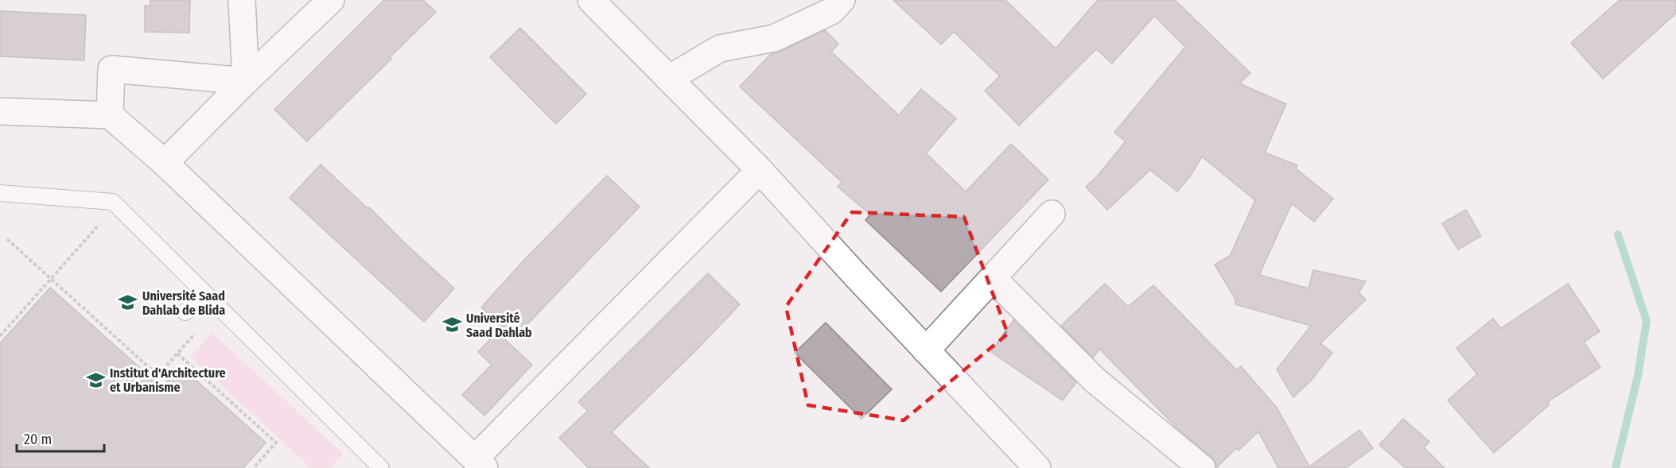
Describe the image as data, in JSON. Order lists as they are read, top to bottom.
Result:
{
  "places": {
    "school or university": ["Université Saad Dahlab de Blida", "Université Saad Dahlab", "Institut d'Architecture et Urbanisme"]
  },
  "scale_bar": "20 m"
}
